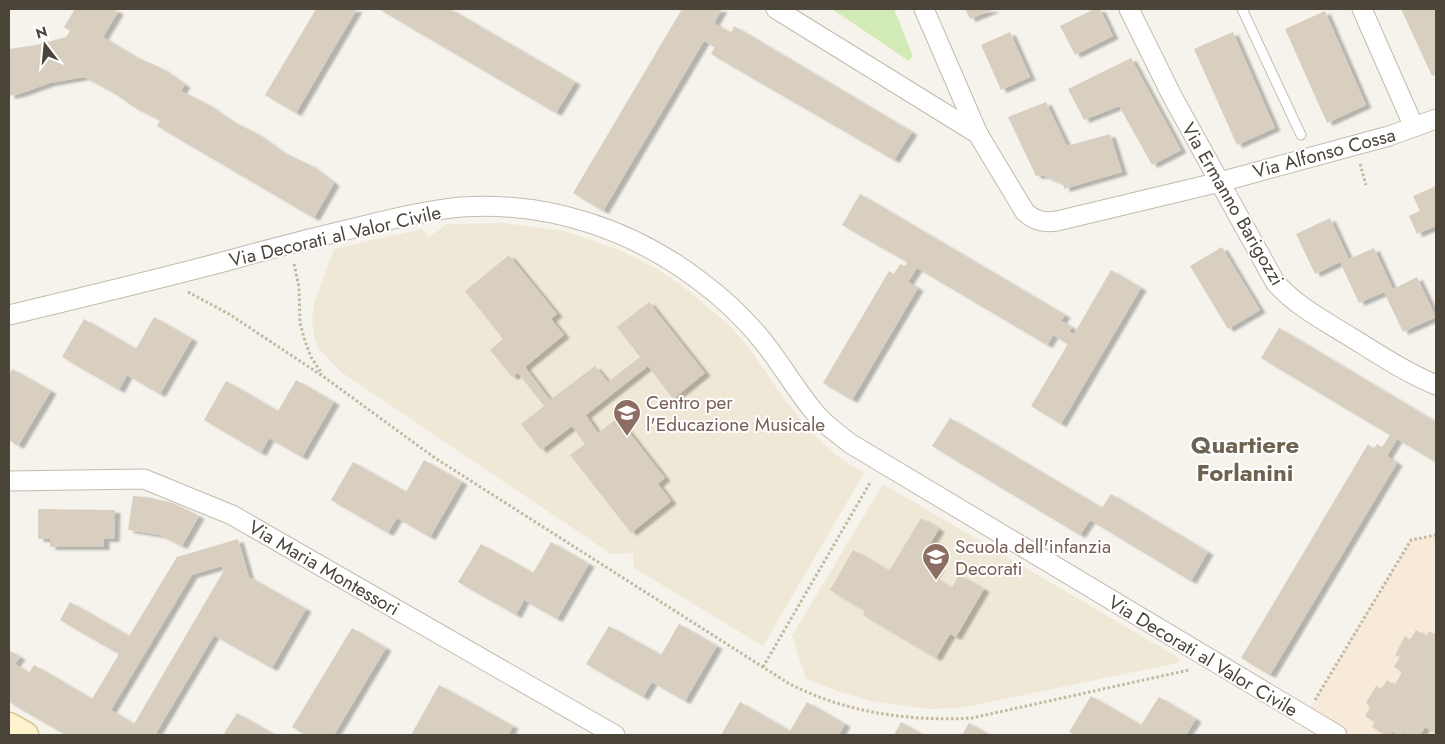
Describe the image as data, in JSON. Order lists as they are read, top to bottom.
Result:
{
  "streets": {
    "street": [
      "Via Alfonso Cossa",
      "Via Ermanno Barigozzi",
      "Via Decorati al Valor Civile",
      "Via Maria Montessori"
    ]
  },
  "crossings": [
    ["Via Alfonso Cossa", "Via Ermanno Barigozzi"]
  ],
  "districts": ["Quartiere Forlanini"],
  "places": {
    "school or university": ["Centro per l'Educazione Musicale", "Scuola dell'infanzia Decorati"]
  },
  "north": "top"
}
